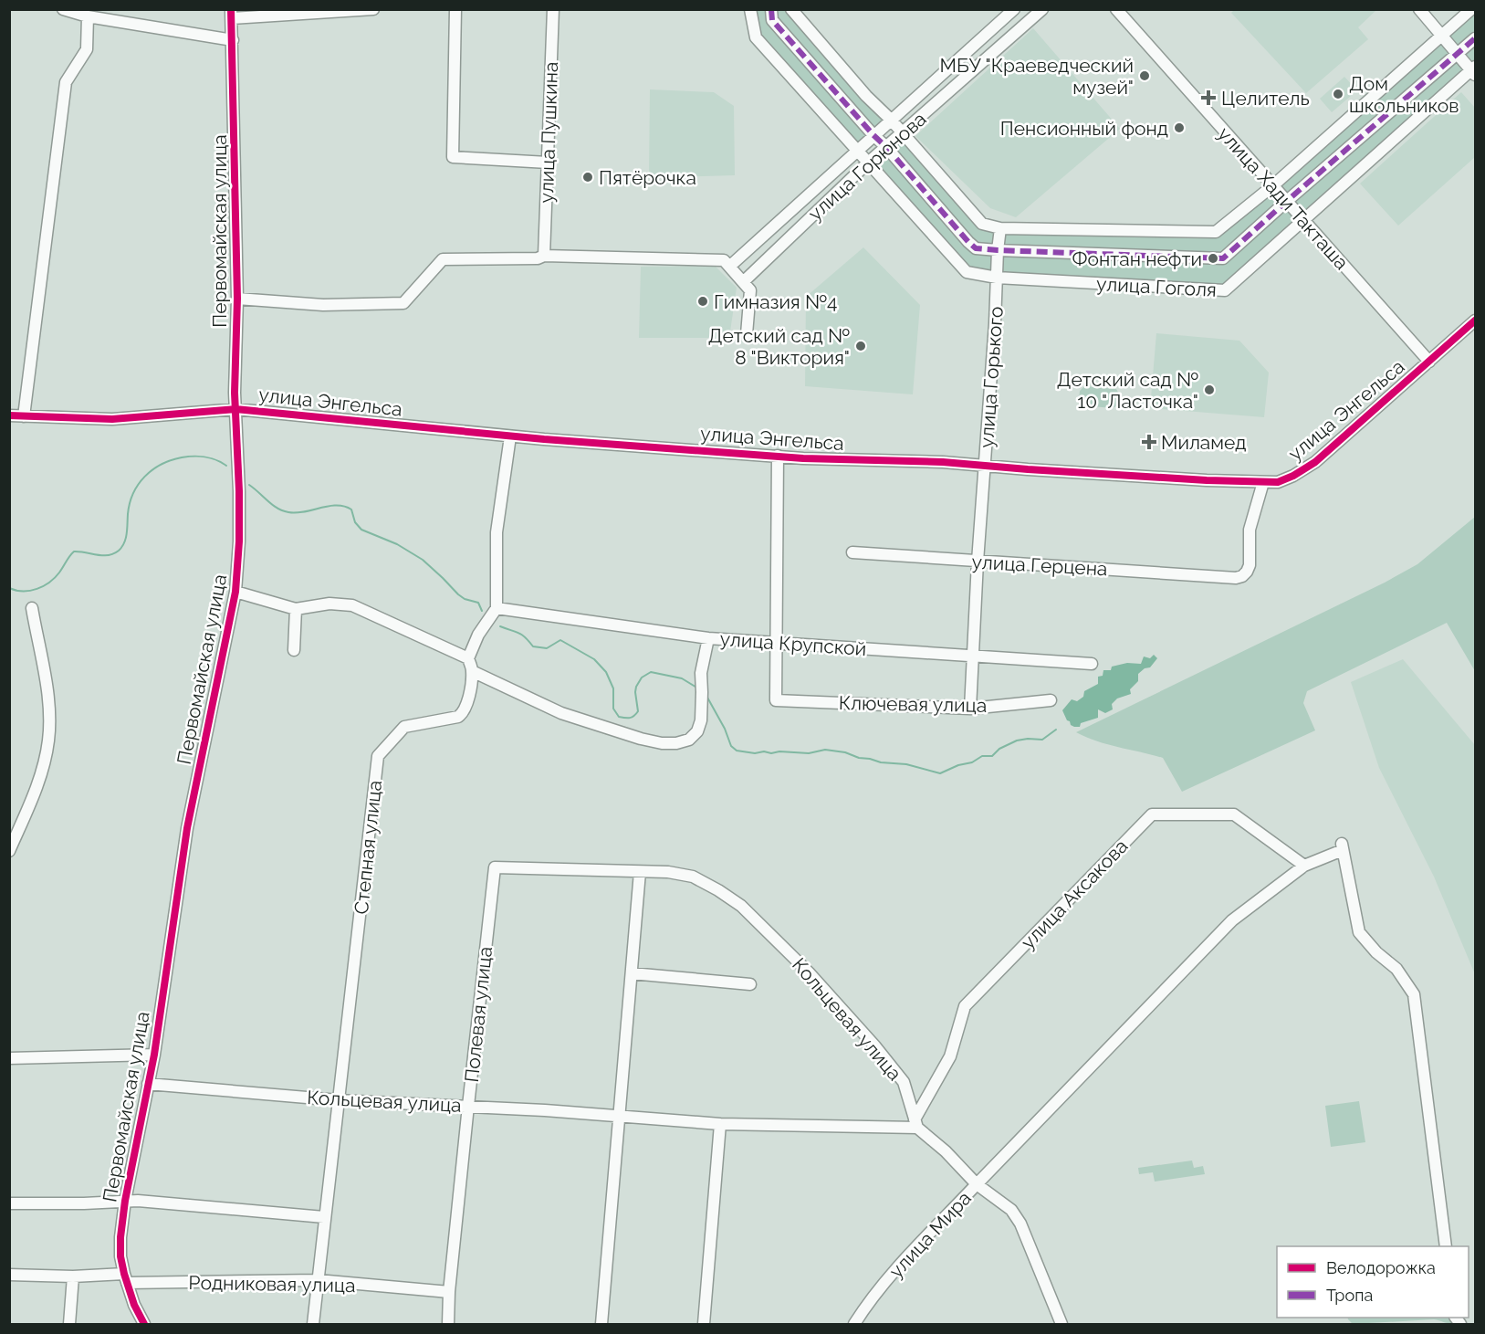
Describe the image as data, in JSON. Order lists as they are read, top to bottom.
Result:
{
  "streets": {
    "street": [
      "улица Пушкина",
      "улица Горюнова",
      "улица Хади Такташа",
      "Первомайская улица",
      "улица Гоголя",
      "улица Горького",
      "улица Энгельса",
      "улица Герцена",
      "улица Крупской",
      "Ключевая улица",
      "Степная улица",
      "улица Аксакова",
      "Полевая улица",
      "Кольцевая улица",
      "улица Мира",
      "Родниковая улица"
    ]
  },
  "crossings": [
    ["улица Горюнова", "улица Гоголя"],
    ["улица Хади Такташа", "улица Гоголя"],
    ["улица Хади Такташа", "улица Энгельса"],
    ["Первомайская улица", "улица Энгельса"],
    ["Первомайская улица", "Кольцевая улица"],
    ["Первомайская улица", "Родниковая улица"],
    ["улица Гоголя", "улица Горького"],
    ["улица Горького", "улица Энгельса"],
    ["улица Горького", "улица Герцена"],
    ["улица Горького", "улица Крупской"],
    ["улица Горького", "Ключевая улица"],
    ["улица Энгельса", "улица Герцена"],
    ["улица Крупской", "Ключевая улица"],
    ["Степная улица", "Кольцевая улица"],
    ["Степная улица", "Родниковая улица"],
    ["улица Аксакова", "Кольцевая улица"],
    ["улица Аксакова", "улица Мира"],
    ["Полевая улица", "Кольцевая улица"],
    ["Полевая улица", "Родниковая улица"],
    ["Кольцевая улица", "улица Мира"]
  ],
  "places": {
    "other": [
      "МБУ \"Краеведческий музей\"",
      "Дом школьников",
      "Пенсионный фонд",
      "Пятёрочка",
      "Фонтан нефти",
      "Гимназия №4",
      "Детский сад № 8 \"Виктория\"",
      "Детский сад № 10 \"Ласточка\""
    ],
    "health": ["Целитель", "Миламед"]
  },
  "legend": ["Велодорожка", "Тропа"]
}
